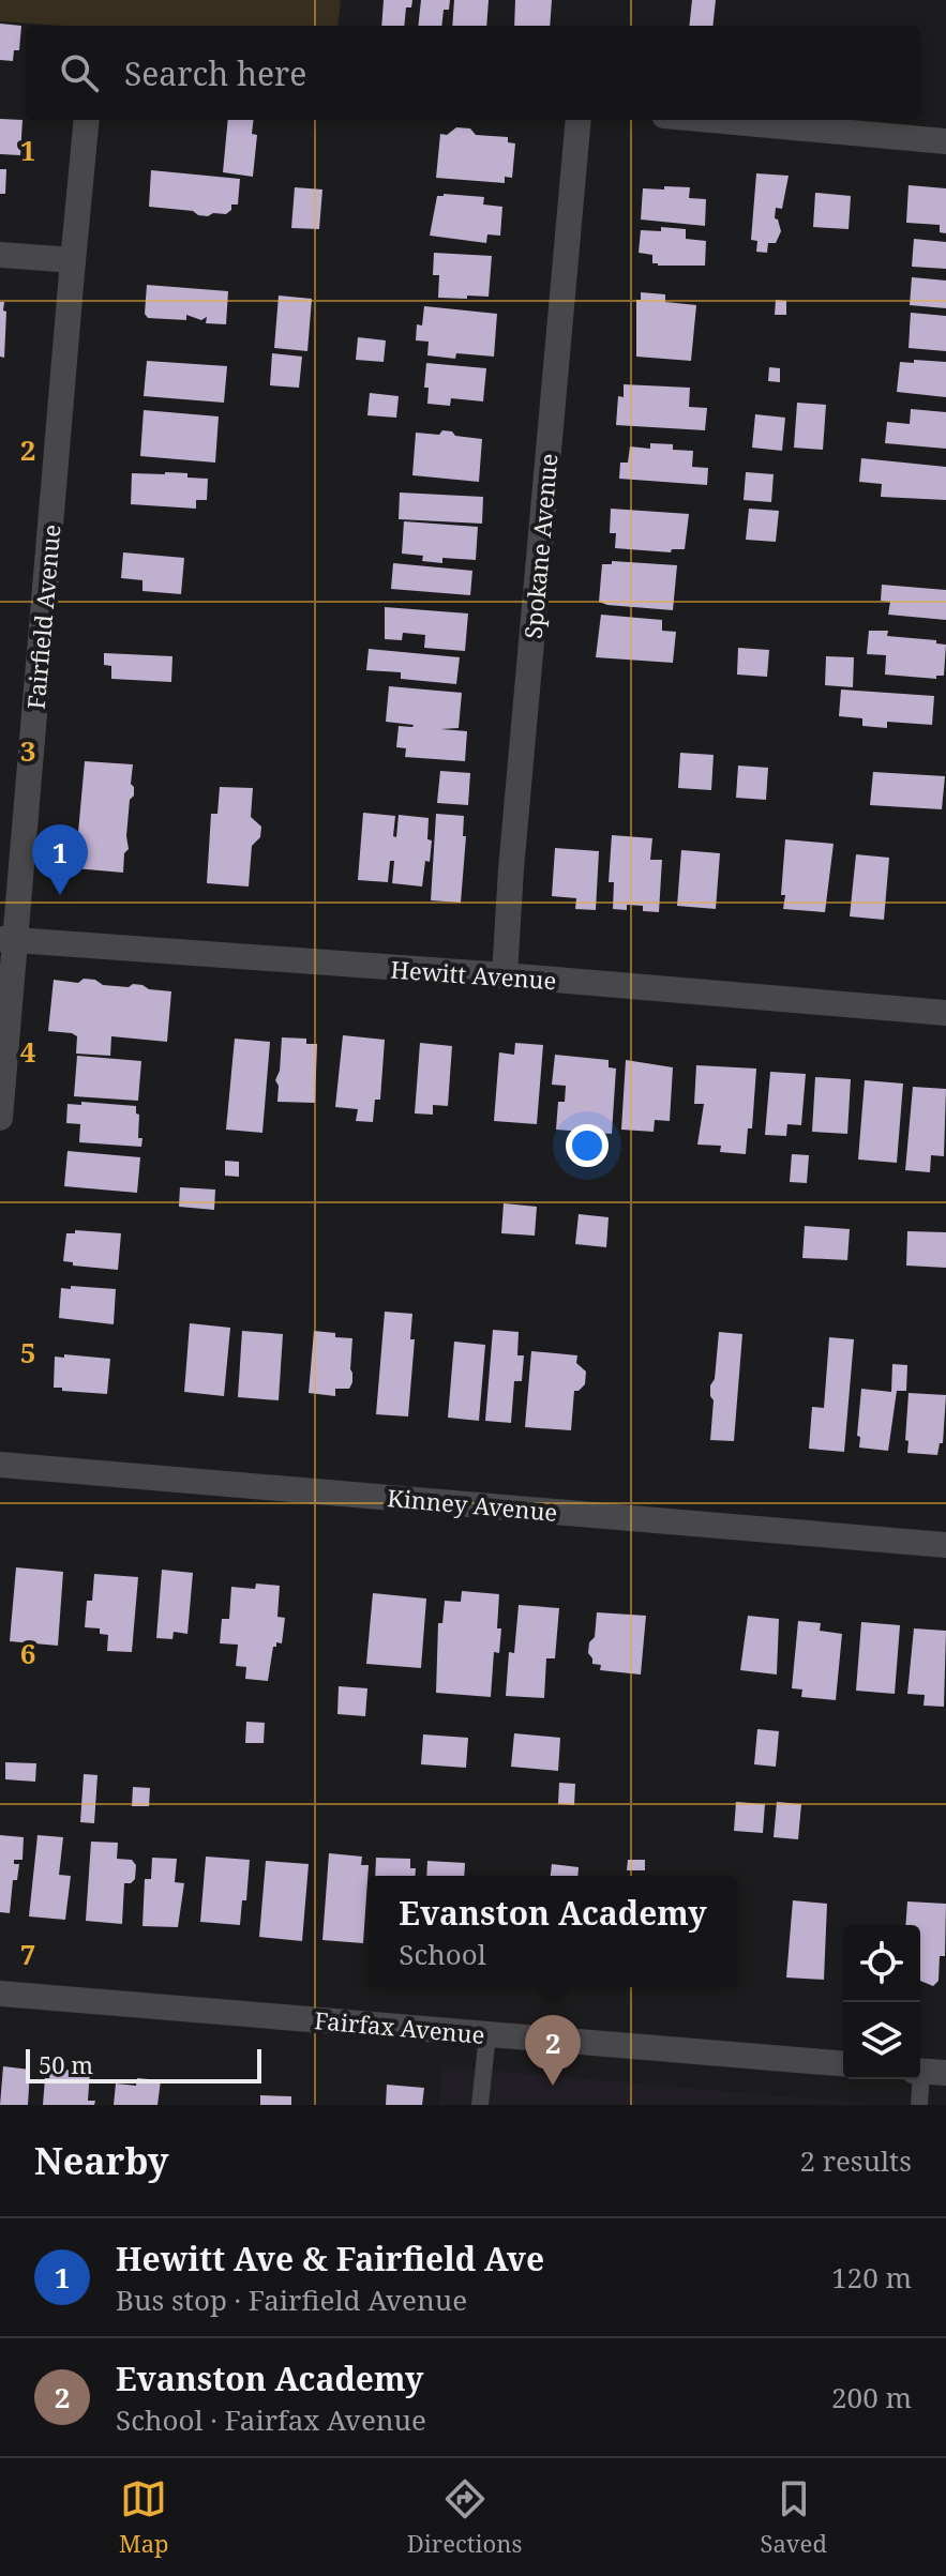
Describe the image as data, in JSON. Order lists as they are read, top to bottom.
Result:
{
  "streets": {
    "street": [
      "Spokane Avenue",
      "Fairfield Avenue",
      "Hewitt Avenue",
      "Kinney Avenue",
      "Fairfax Avenue"
    ]
  },
  "crossings": [
    ["Spokane Avenue", "Hewitt Avenue"],
    ["Fairfield Avenue", "Hewitt Avenue"]
  ],
  "scale_bar": "50 m",
  "page": {
    "search": "Search here",
    "pins": ["1", "2"],
    "popup": ["Evanston Academy", "School"],
    "scale": "50 m",
    "heading": ["Nearby", "2 results"],
    "list": [
      {
        "mark": "1",
        "name": "Hewitt Ave & Fairfield Ave",
        "note": "Bus stop · Fairfield Avenue",
        "value": "120 m"
      },
      {
        "mark": "2",
        "name": "Evanston Academy",
        "note": "School · Fairfax Avenue",
        "value": "200 m"
      }
    ],
    "nav": ["Map", "Directions", "Saved"]
  },
  "grid": {
    "rows": [
      "1",
      "2",
      "3",
      "4",
      "5",
      "6",
      "7"
    ]
  }
}
